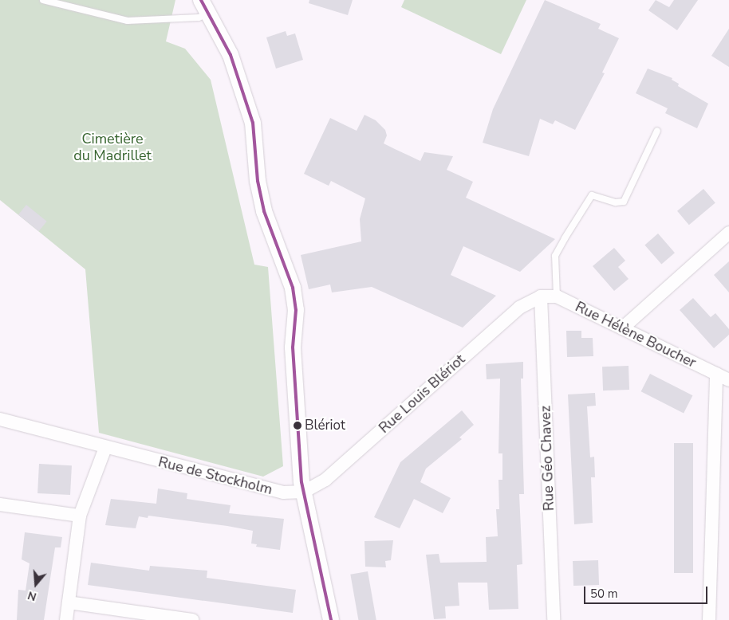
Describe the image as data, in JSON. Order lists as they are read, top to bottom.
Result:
{
  "streets": {
    "street": [
      "Rue Hélène Boucher",
      "Rue Louis Blériot",
      "Rue Géo Chavez",
      "Rue de Stockholm"
    ]
  },
  "crossings": [
    ["Rue Hélène Boucher", "Rue Louis Blériot"],
    ["Rue Hélène Boucher", "Rue Géo Chavez"],
    ["Rue Louis Blériot", "Rue Géo Chavez"],
    ["Rue Louis Blériot", "Rue de Stockholm"]
  ],
  "parks": ["Cimetière du Madrillet"],
  "places": ["Blériot"],
  "scale_bar": "50 m",
  "north": "bottom"
}
